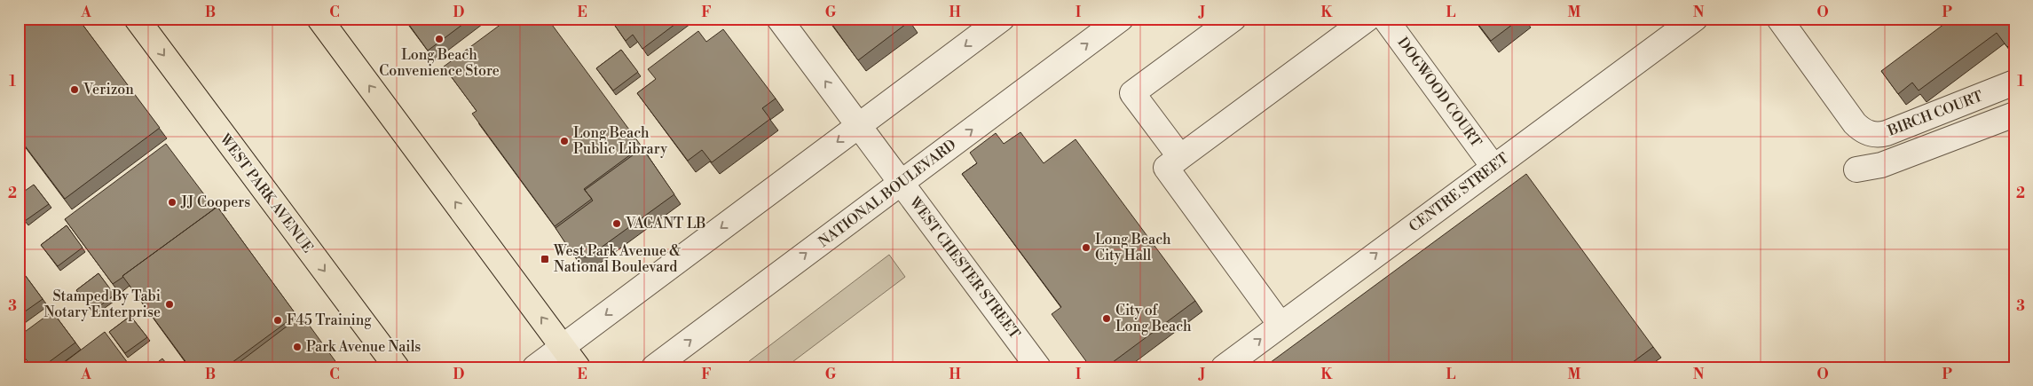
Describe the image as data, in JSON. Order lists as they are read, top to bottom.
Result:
{
  "streets": {
    "highway": ["WEST PARK AVENUE"],
    "street": [
      "DOGWOOD COURT",
      "BIRCH COURT",
      "CENTRE STREET",
      "NATIONAL BOULEVARD",
      "WEST CHESTER STREET"
    ]
  },
  "crossings": [
    ["DOGWOOD COURT", "CENTRE STREET"],
    ["NATIONAL BOULEVARD", "WEST CHESTER STREET"]
  ],
  "places": {
    "other": [
      "Long Beach Convenience Store",
      "Verizon",
      "Long Beach Public Library",
      "JJ Coopers",
      "VACANT LB",
      "Long Beach City Hall",
      "Stamped By Tabi Notary Enterprise",
      "City of Long Beach",
      "F45 Training",
      "Park Avenue Nails"
    ],
    "transit": ["West Park Avenue & National Boulevard"]
  },
  "grid": {
    "columns": [
      "A",
      "B",
      "C",
      "D",
      "E",
      "F",
      "G",
      "H",
      "I",
      "J",
      "K",
      "L",
      "M",
      "N",
      "O",
      "P"
    ],
    "rows": ["1", "2", "3"]
  }
}
